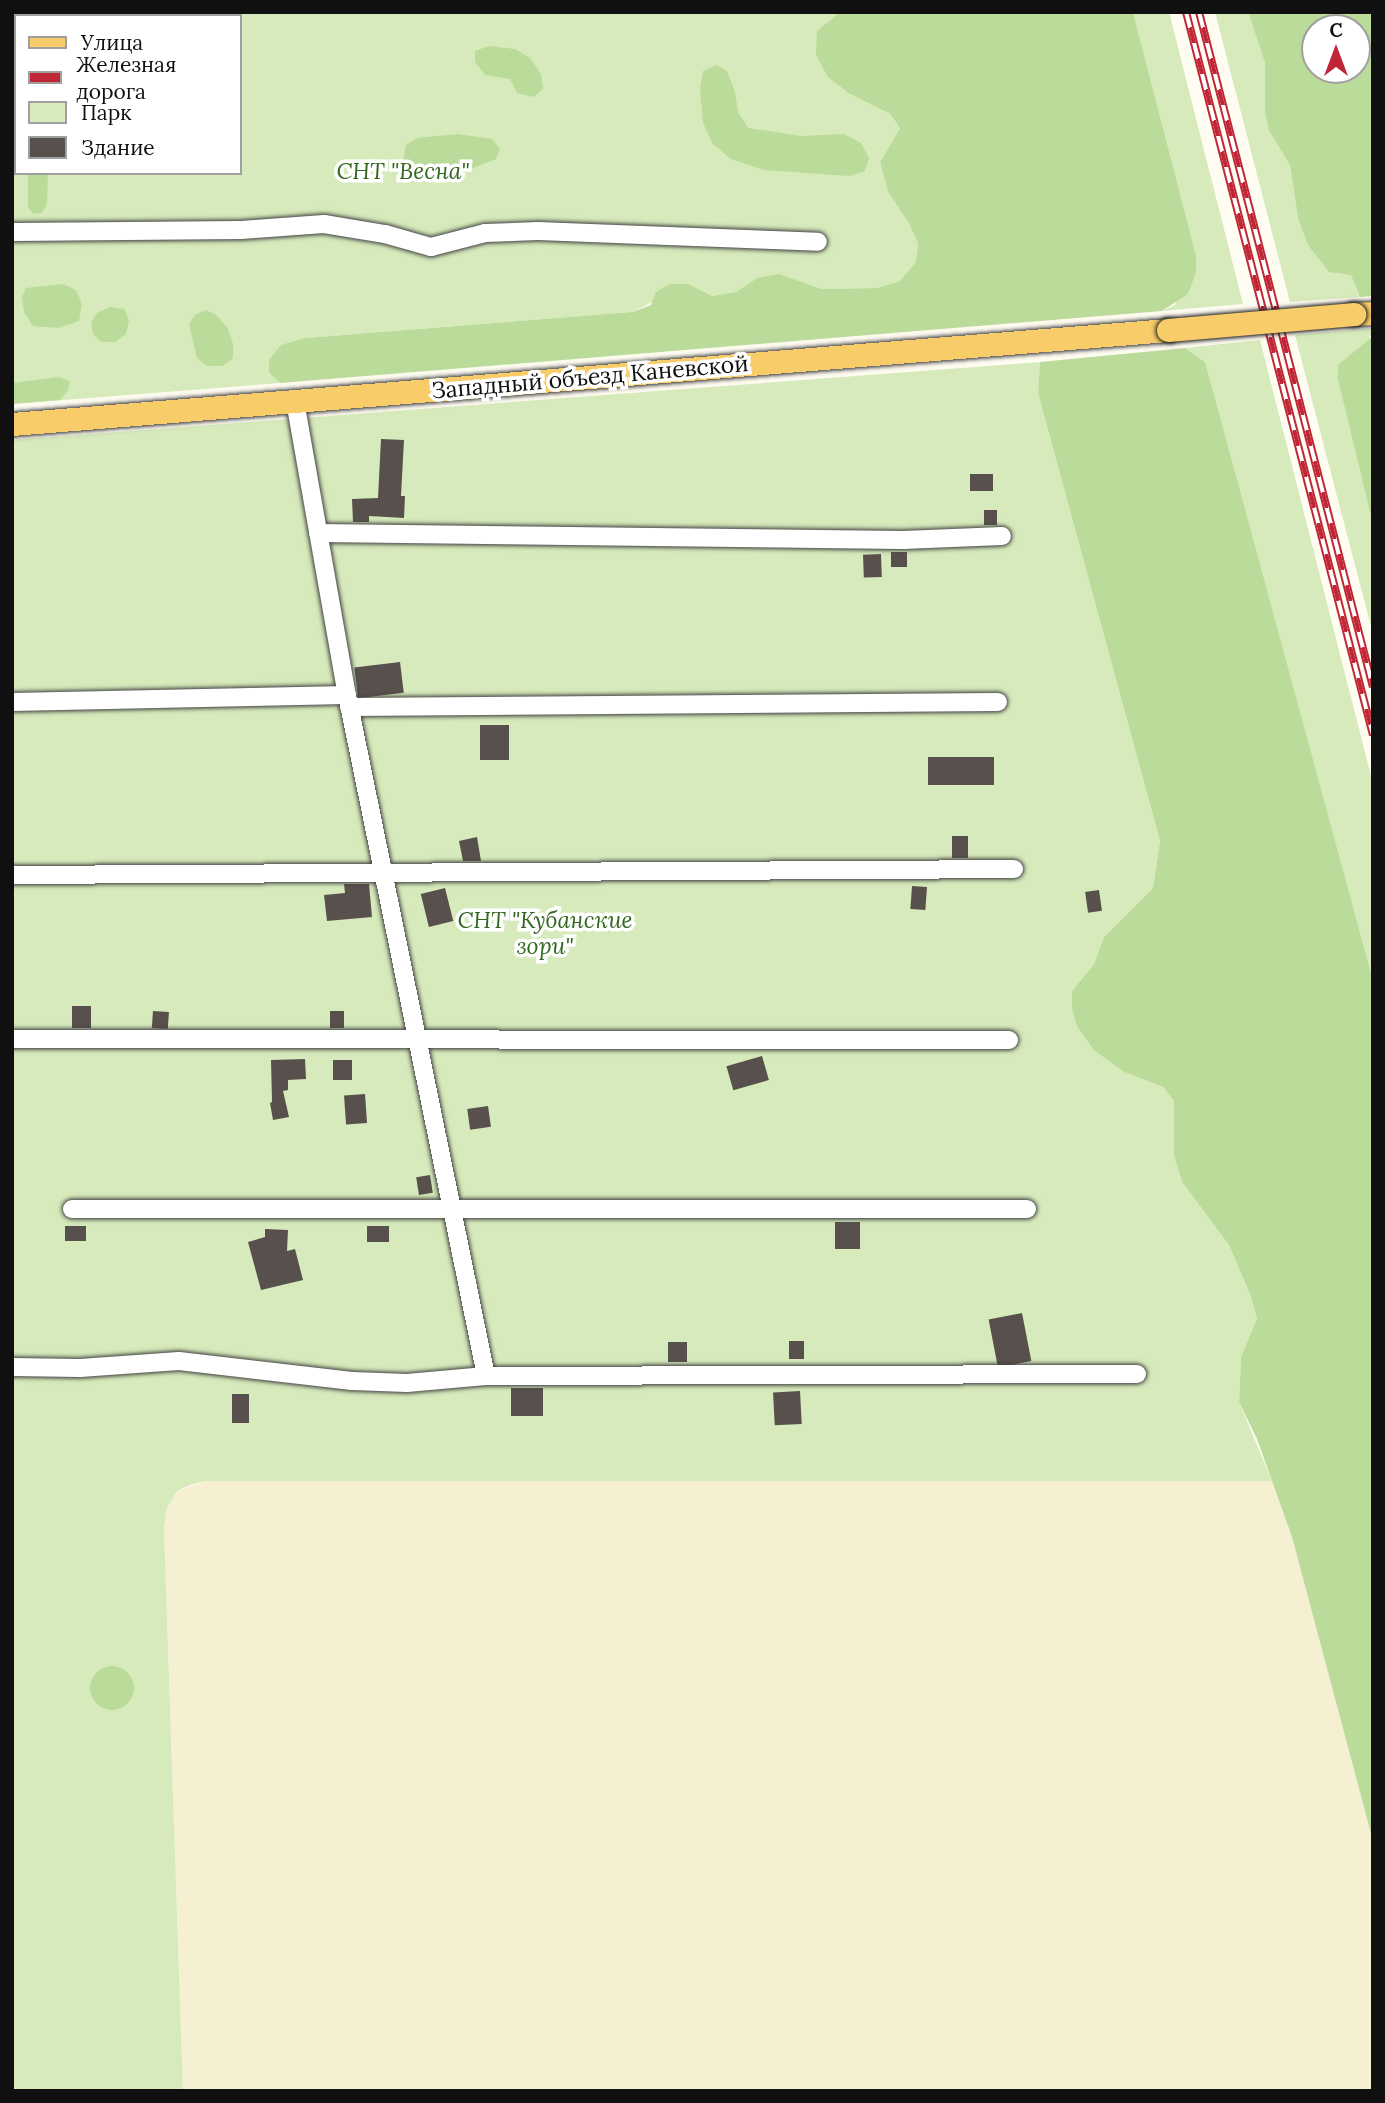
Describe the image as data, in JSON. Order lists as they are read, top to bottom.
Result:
{
  "streets": {
    "main road": ["Западный объезд Каневской"]
  },
  "parks": ["СНТ \"Весна\"", "СНТ \"Кубанские зори\""],
  "legend": [
    "Улица",
    "Железная дорога",
    "Парк",
    "Здание"
  ],
  "north": "top"
}
